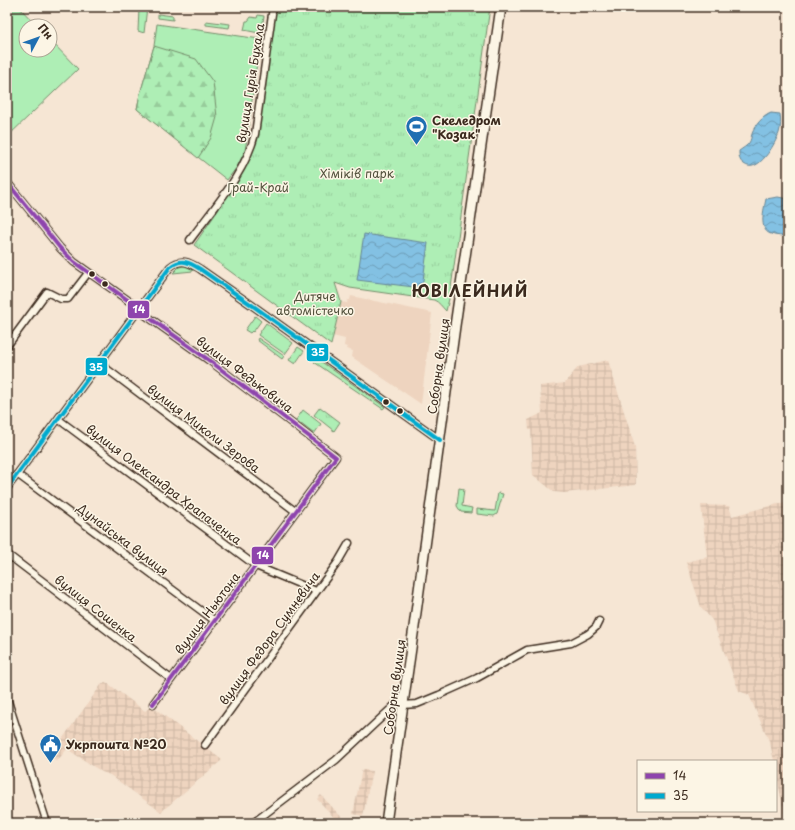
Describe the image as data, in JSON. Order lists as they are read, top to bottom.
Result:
{
  "streets": {
    "main road": ["Соборна вулиця"],
    "street": [
      "вулиця Гурія Бухала",
      "вулиця Федьковича",
      "вулиця Миколи Зерова",
      "вулиця Олександра Храпаченка",
      "Дунайська вулиця",
      "вулиця Сошенка",
      "вулиця Ньютона",
      "вулиця Федора Сумневича"
    ]
  },
  "crossings": [
    ["вулиця Федьковича", "вулиця Ньютона"],
    ["вулиця Миколи Зерова", "вулиця Ньютона"],
    ["вулиця Олександра Храпаченка", "вулиця Ньютона"],
    ["вулиця Олександра Храпаченка", "вулиця Федора Сумневича"],
    ["Дунайська вулиця", "вулиця Ньютона"],
    ["вулиця Сошенка", "вулиця Ньютона"]
  ],
  "districts": ["ЮВІЛЕЙНИЙ"],
  "parks": ["Хіміків парк", "Грай-Край", "Дитяче автомістечко"],
  "places": {
    "sports": ["Скеледром \"Козак\""],
    "public building": ["Укрпошта №20"]
  },
  "lines": ["transit line 14", "transit line 35"],
  "legend": ["14", "35"],
  "north": "top right"
}
